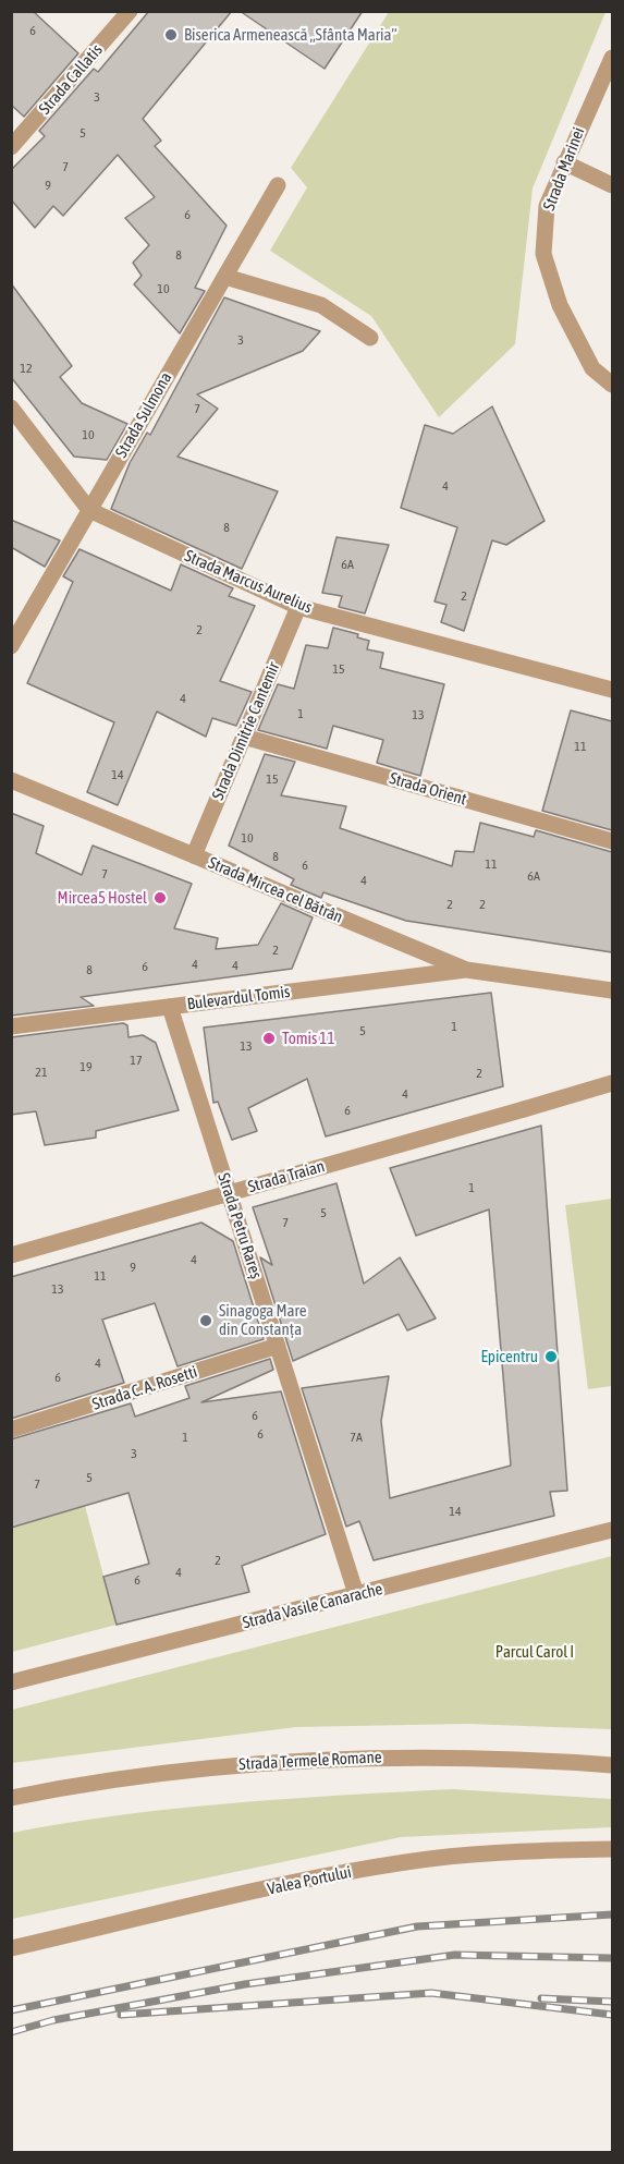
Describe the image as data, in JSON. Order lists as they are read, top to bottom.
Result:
{
  "streets": {
    "street": [
      "Strada Callatis",
      "Strada Marinei",
      "Strada Sulmona",
      "Strada Marcus Aurelius",
      "Strada Dimitrie Cantemir",
      "Strada Orient",
      "Strada Mircea cel Bătrân",
      "Bulevardul Tomis",
      "Strada Traian",
      "Strada Petru Rareș",
      "Strada C. A. Rosetti",
      "Strada Vasile Canarache",
      "Strada Termele Romane",
      "Valea Portului"
    ]
  },
  "crossings": [
    ["Strada Sulmona", "Strada Marcus Aurelius"],
    ["Strada Marcus Aurelius", "Strada Dimitrie Cantemir"],
    ["Strada Dimitrie Cantemir", "Strada Orient"],
    ["Strada Dimitrie Cantemir", "Strada Mircea cel Bătrân"],
    ["Strada Mircea cel Bătrân", "Bulevardul Tomis"],
    ["Bulevardul Tomis", "Strada Petru Rareș"],
    ["Strada Traian", "Strada Petru Rareș"],
    ["Strada Petru Rareș", "Strada C. A. Rosetti"],
    ["Strada Petru Rareș", "Strada Vasile Canarache"]
  ],
  "parks": ["Parcul Carol I"],
  "places": [
    "Biserica Armenească „Sfânta Maria”",
    "Mircea5 Hostel",
    "Tomis 11",
    "Sinagoga Mare din Constanța",
    "Epicentru"
  ],
  "house_numbers": [
    "6",
    "3",
    "5",
    "7",
    "9",
    "6",
    "8",
    "10",
    "3",
    "12",
    "7",
    "10",
    "4",
    "8",
    "6A",
    "2",
    "2",
    "15",
    "4",
    "1",
    "13",
    "11",
    "14",
    "15",
    "10",
    "8",
    "11",
    "6",
    "7",
    "6A",
    "4",
    "2",
    "2",
    "2",
    "4",
    "4",
    "6",
    "8",
    "1",
    "5",
    "13",
    "17",
    "19",
    "21",
    "2",
    "4",
    "6",
    "1",
    "5",
    "7",
    "4",
    "9",
    "11",
    "13",
    "4",
    "6",
    "6",
    "6",
    "1",
    "7A",
    "3",
    "5",
    "7",
    "14",
    "2",
    "4",
    "6"
  ]
}
